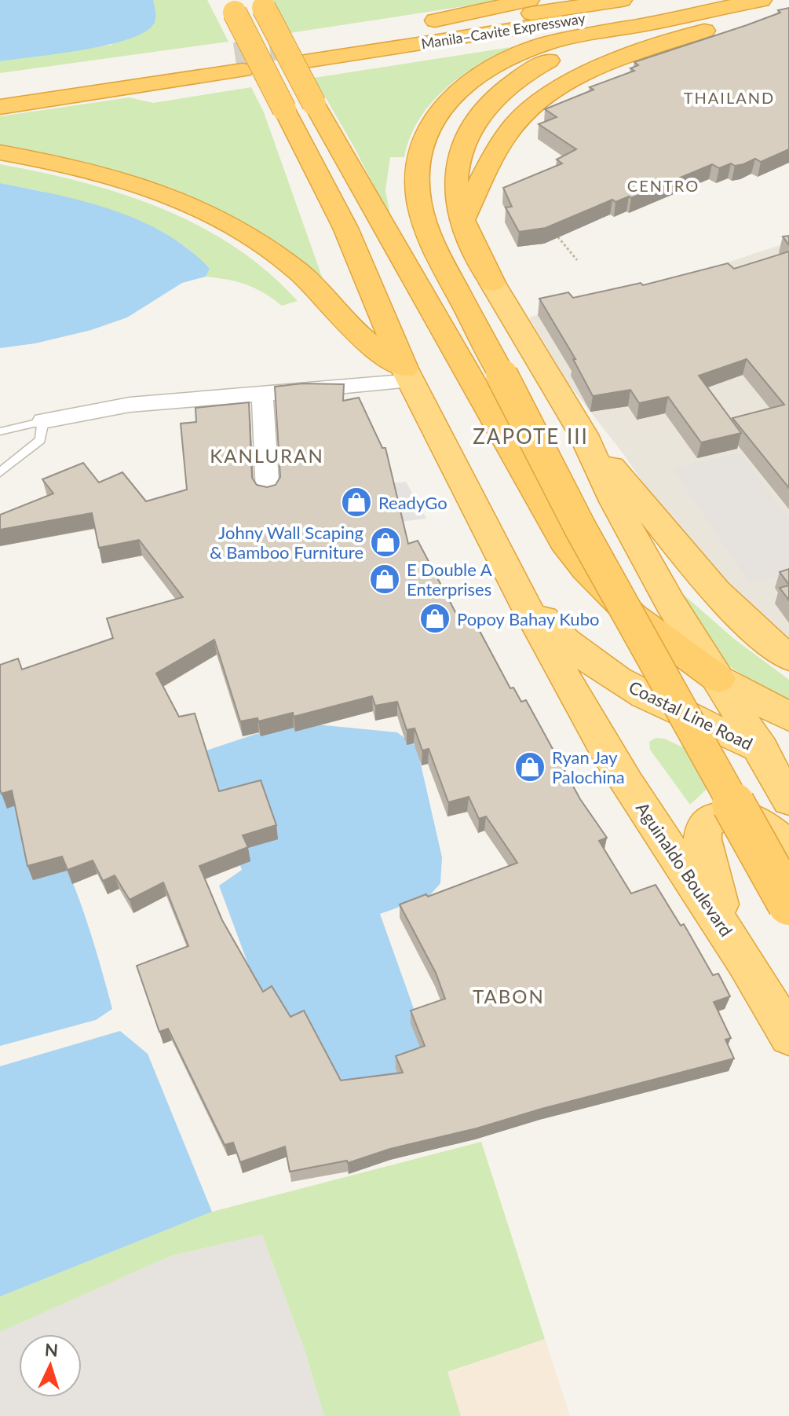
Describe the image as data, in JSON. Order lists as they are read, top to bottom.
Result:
{
  "streets": {
    "highway": ["Manila–Cavite Expressway", "Coastal Line Road", "Aguinaldo Boulevard"]
  },
  "crossings": [
    ["Coastal Line Road", "Aguinaldo Boulevard"]
  ],
  "districts": [
    "THAILAND",
    "CENTRO",
    "ZAPOTE III",
    "KANLURAN",
    "TABON"
  ],
  "places": {
    "shop": [
      "ReadyGo",
      "Johny Wall Scaping & Bamboo Furniture",
      "E Double A Enterprises",
      "Popoy Bahay Kubo",
      "Ryan Jay Palochina"
    ]
  },
  "north": "top"
}
